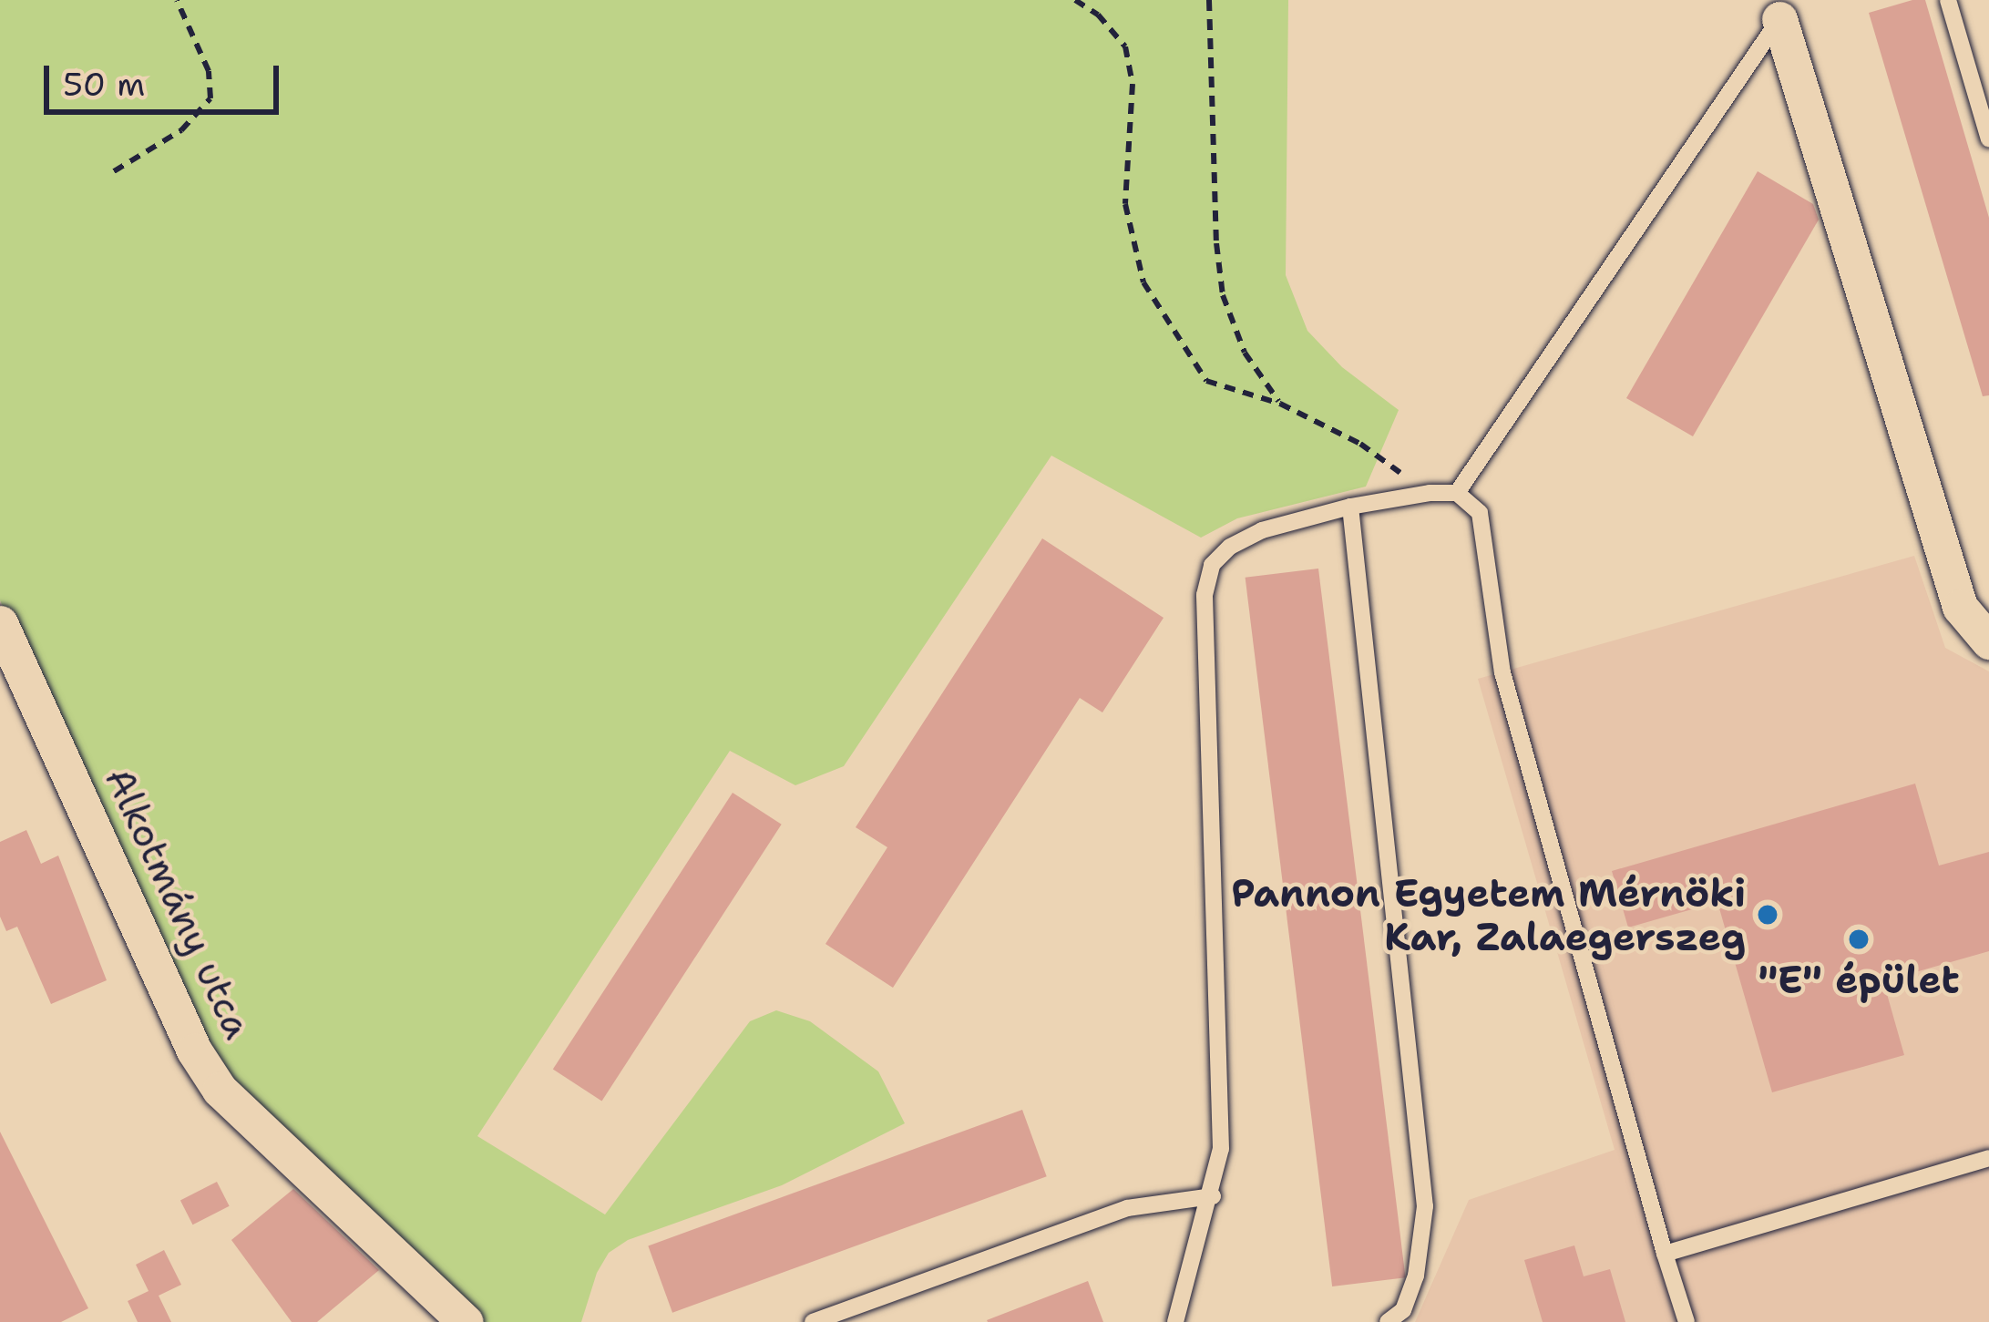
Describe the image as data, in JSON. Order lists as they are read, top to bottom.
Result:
{
  "streets": {
    "street": ["Alkotmány utca"]
  },
  "places": ["Pannon Egyetem Mérnöki Kar, Zalaegerszeg", "\"E\" épület"],
  "scale_bar": "50 m"
}
